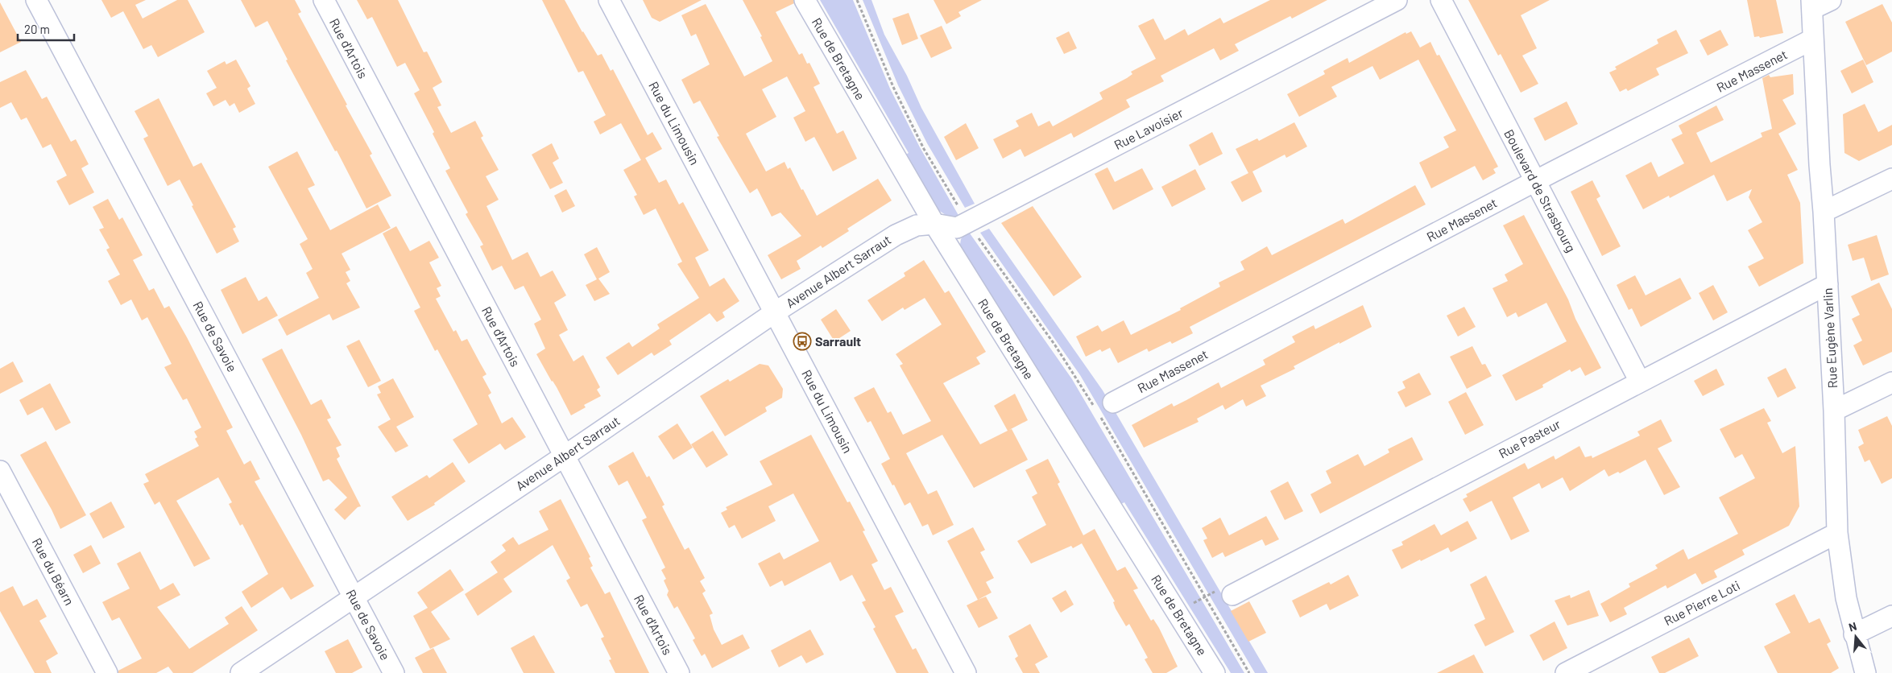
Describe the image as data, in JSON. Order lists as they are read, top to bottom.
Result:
{
  "streets": {
    "street": [
      "Rue d'Artois",
      "Rue de Bretagne",
      "Rue Massenet",
      "Rue du Limousin",
      "Rue Lavoisier",
      "Boulevard de Strasbourg",
      "Avenue Albert Sarraut",
      "Rue de Savoie",
      "Rue Eugène Varlin",
      "Rue Pasteur",
      "Rue du Béarn",
      "Rue Pierre Loti"
    ]
  },
  "crossings": [
    ["Rue d'Artois", "Avenue Albert Sarraut"],
    ["Rue de Bretagne", "Rue Lavoisier"],
    ["Rue Massenet", "Boulevard de Strasbourg"],
    ["Rue Massenet", "Rue Eugène Varlin"],
    ["Rue du Limousin", "Avenue Albert Sarraut"],
    ["Rue Lavoisier", "Avenue Albert Sarraut"],
    ["Boulevard de Strasbourg", "Rue Pasteur"],
    ["Avenue Albert Sarraut", "Rue de Savoie"],
    ["Rue Eugène Varlin", "Rue Pasteur"],
    ["Rue Eugène Varlin", "Rue Pierre Loti"]
  ],
  "places": {
    "bus stop": ["Sarrault"]
  },
  "scale_bar": "20 m",
  "north": "top"
}
